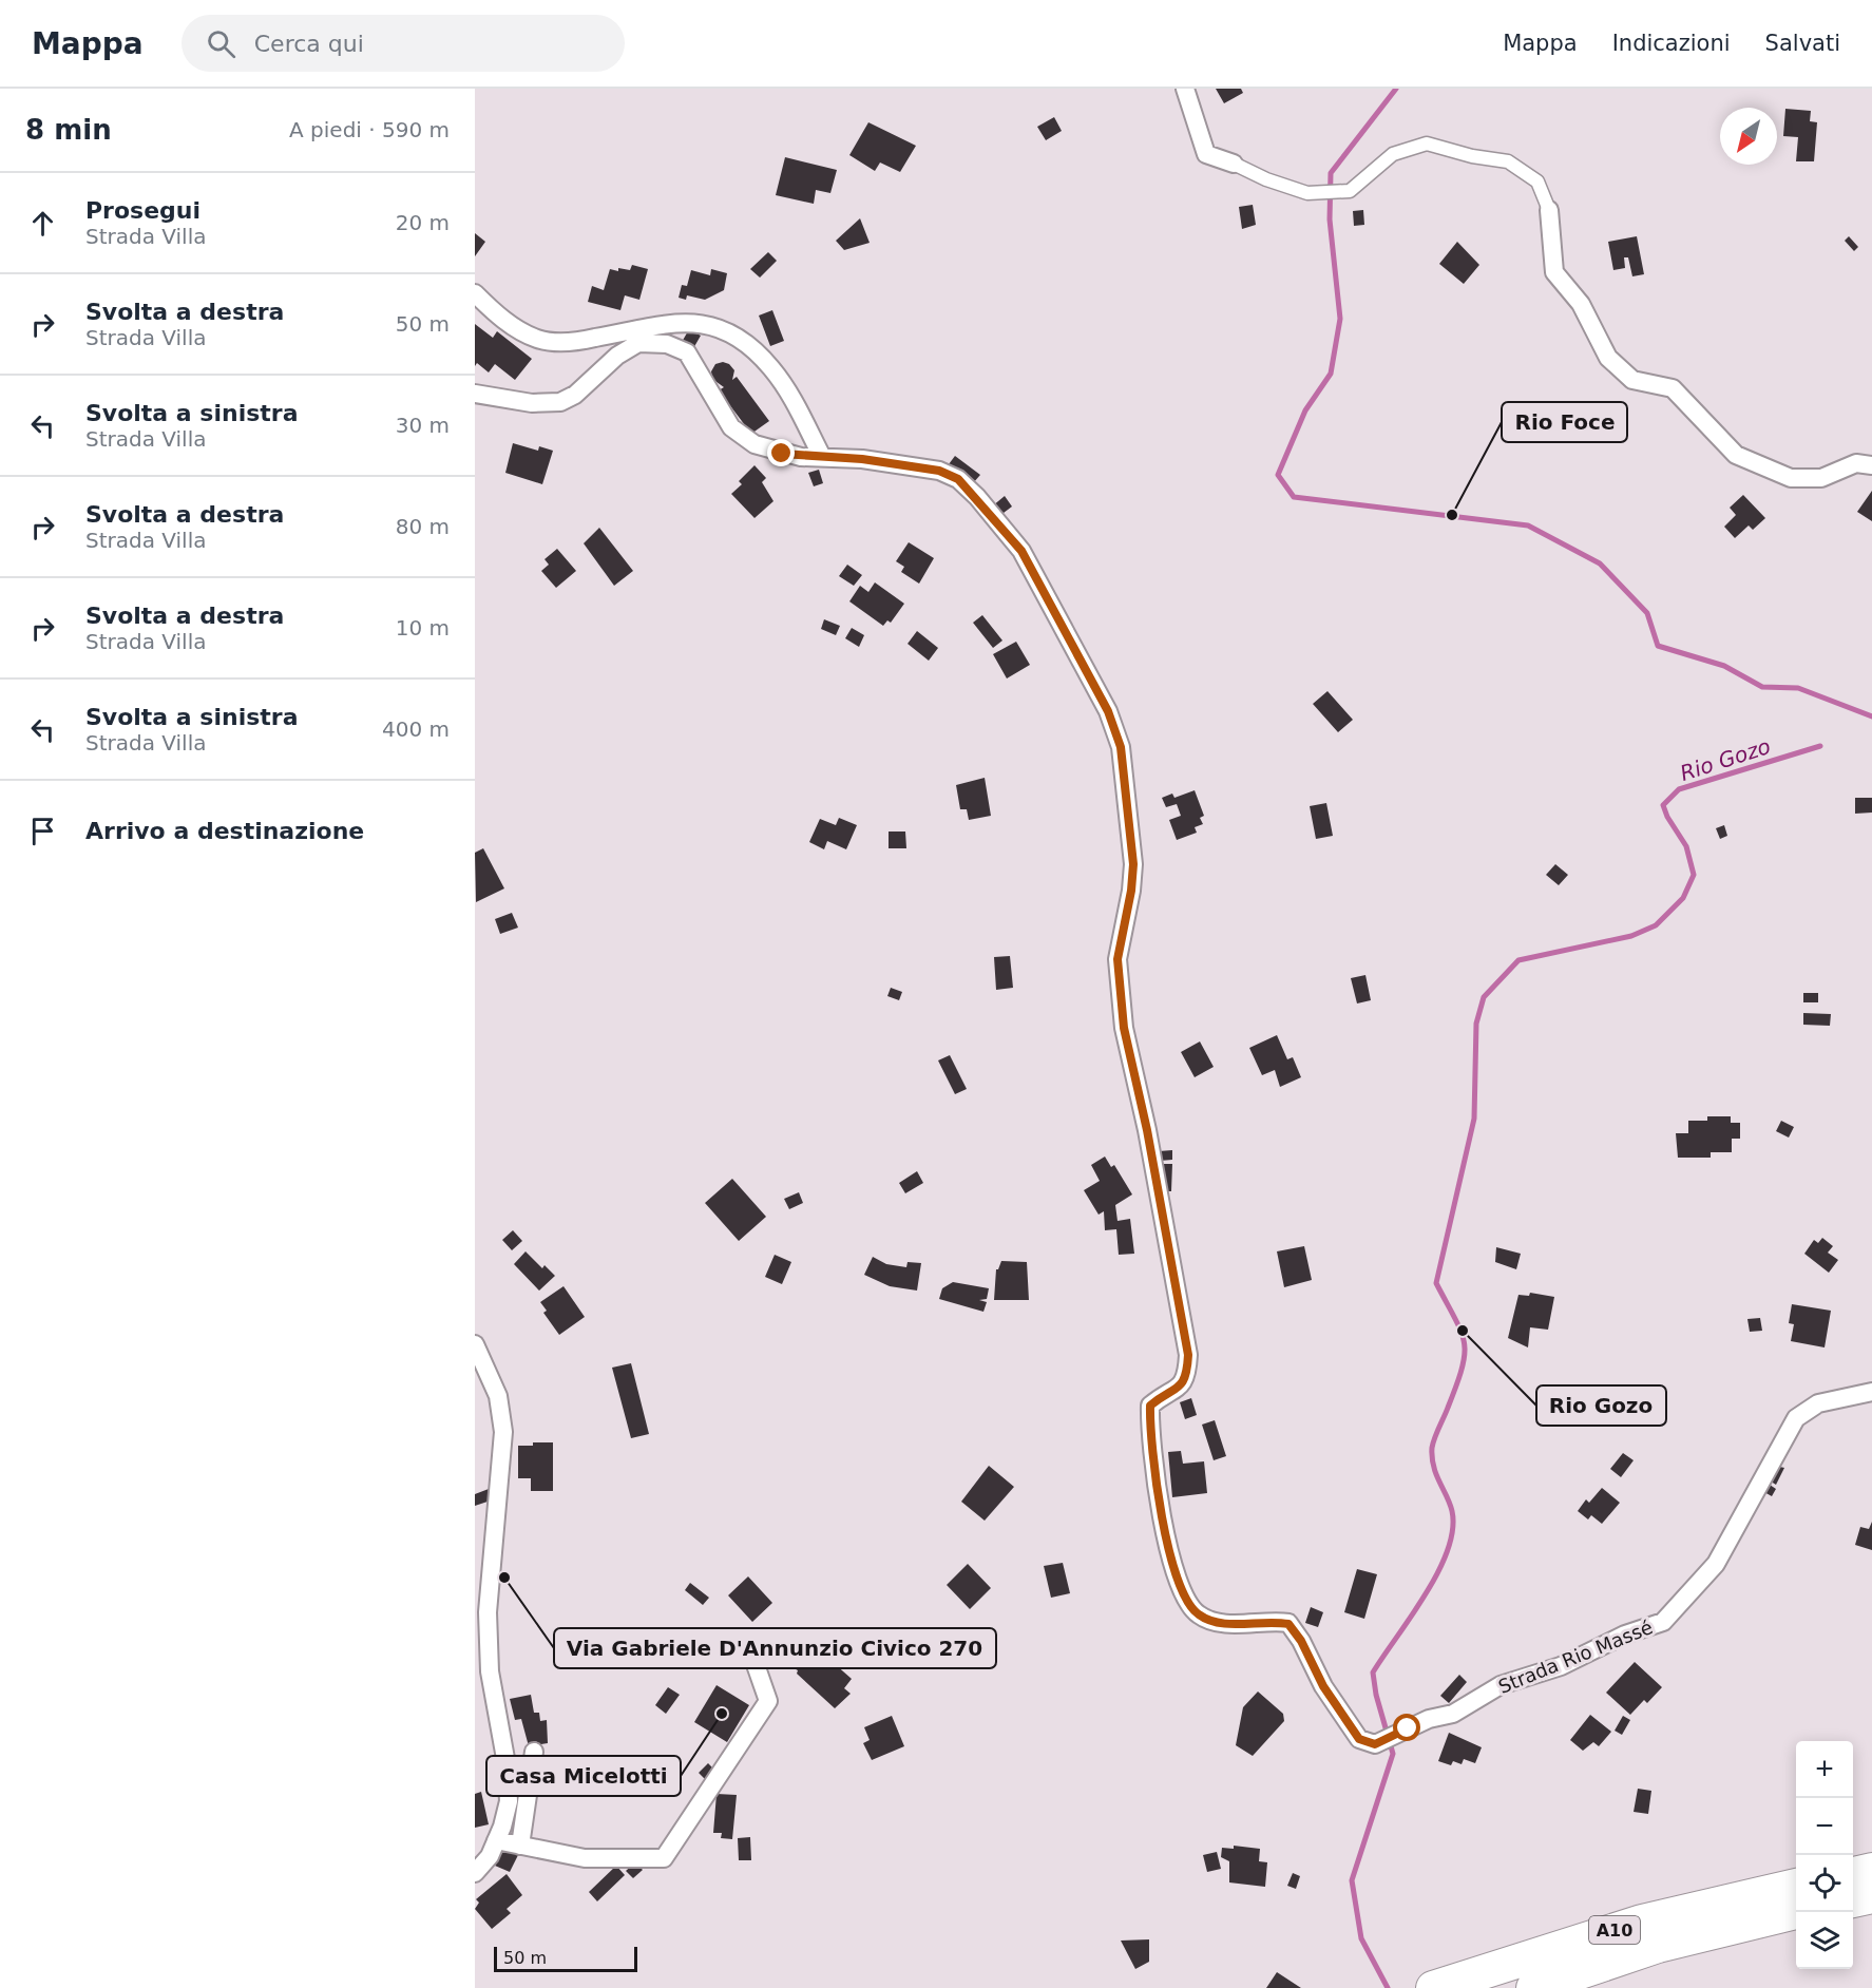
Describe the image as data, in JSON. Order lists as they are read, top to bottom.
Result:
{
  "streets": {
    "highway": ["A10"],
    "street": ["Strada Rio Massé"]
  },
  "water": ["Rio Gozo"],
  "places": [
    "Rio Foce",
    "Rio Gozo",
    "Via Gabriele D'Annunzio Civico 270",
    "Casa Micelotti"
  ],
  "scale_bar": "50 m",
  "north": "bottom left",
  "page": {
    "header": "Mappa",
    "search": "Cerca qui",
    "nav": ["Mappa", "Indicazioni", "Salvati"],
    "heading": ["8 min", "A piedi · 590 m"],
    "list": [
      ["Prosegui", "Strada Villa", "20 m"],
      ["Svolta a destra", "Strada Villa", "50 m"],
      ["Svolta a sinistra", "Strada Villa", "30 m"],
      ["Svolta a destra", "Strada Villa", "80 m"],
      ["Svolta a destra", "Strada Villa", "10 m"],
      ["Svolta a sinistra", "Strada Villa", "400 m"],
      "Arrivo a destinazione"
    ],
    "map_buttons": ["+", "−"],
    "scale": "50 m"
  }
}
